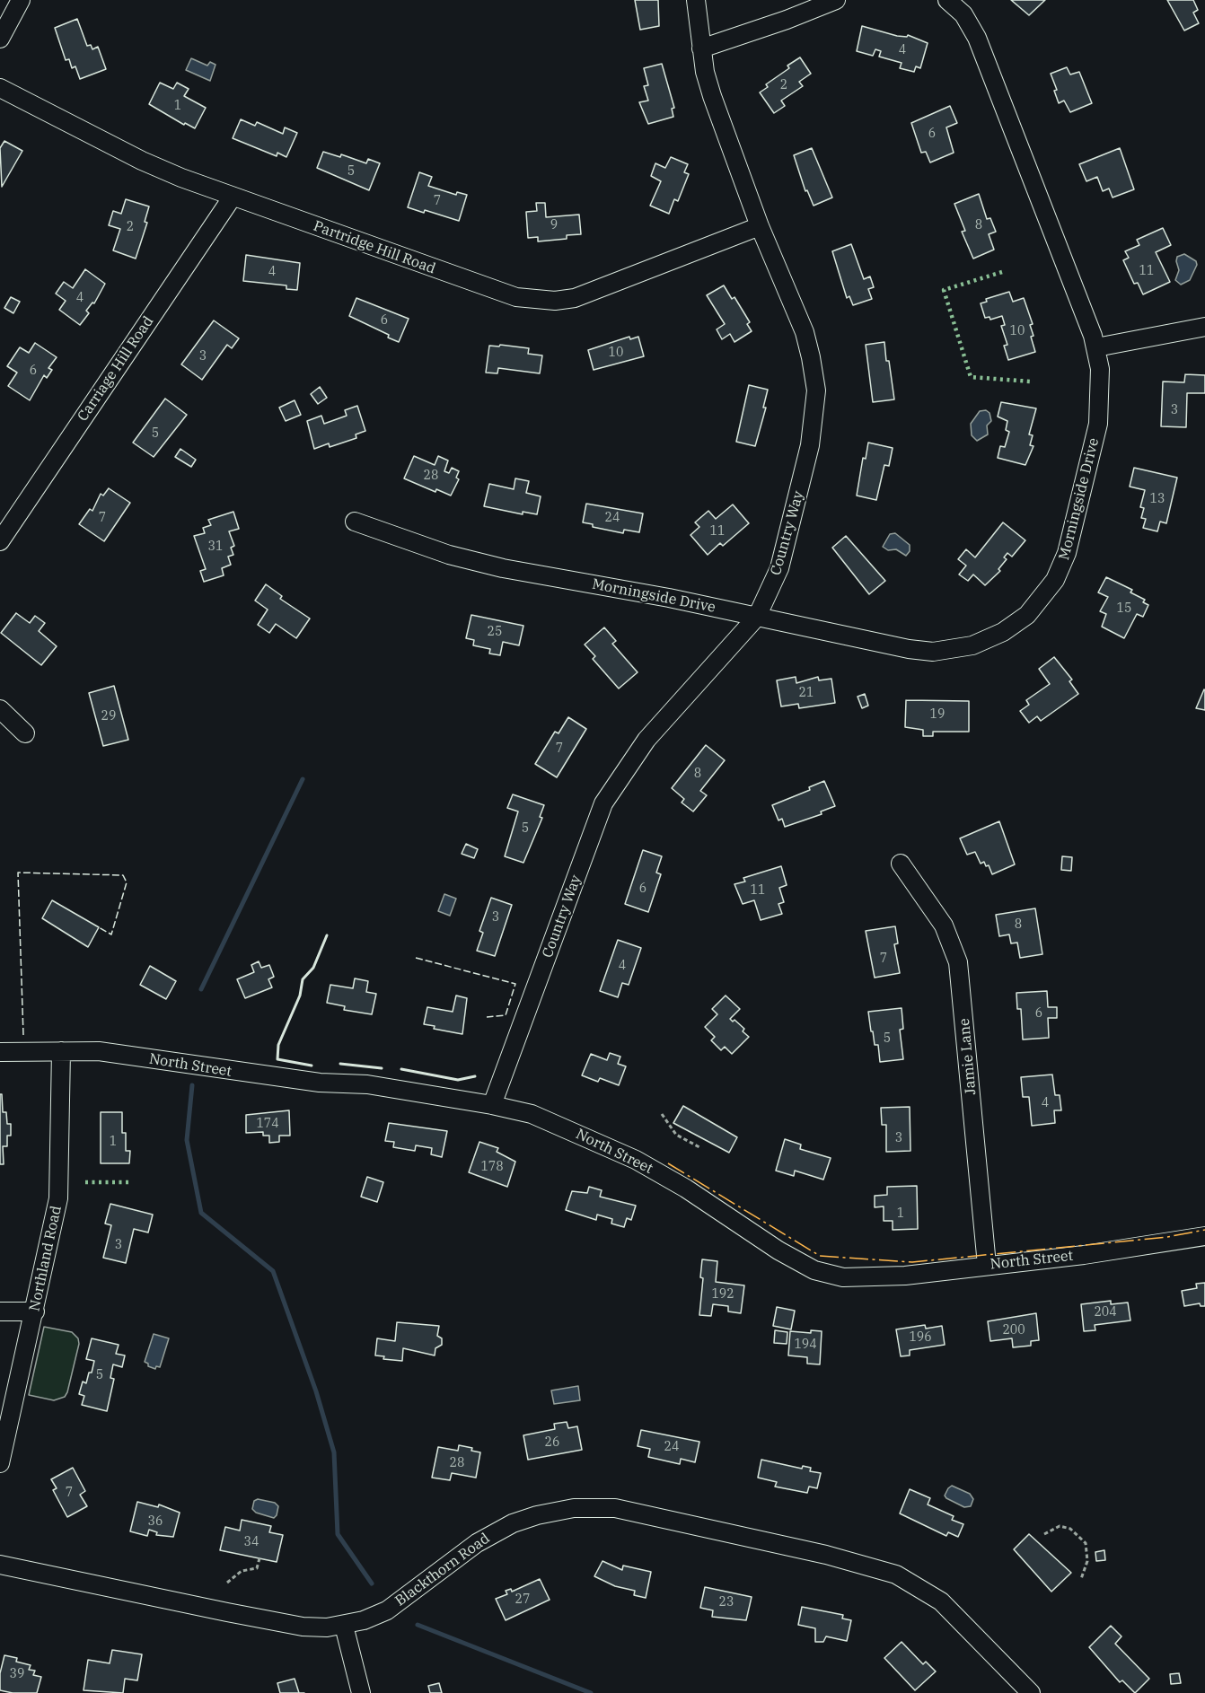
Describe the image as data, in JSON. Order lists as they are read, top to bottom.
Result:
{
  "streets": {
    "street": [
      "Partridge Hill Road",
      "Carriage Hill Road",
      "Morningside Drive",
      "Country Way",
      "Jamie Lane",
      "North Street",
      "Northland Road",
      "Blackthorn Road"
    ]
  },
  "crossings": [
    ["Partridge Hill Road", "Carriage Hill Road"],
    ["Partridge Hill Road", "Country Way"],
    ["Morningside Drive", "Country Way"],
    ["Country Way", "North Street"],
    ["Jamie Lane", "North Street"],
    ["North Street", "Northland Road"]
  ],
  "house_numbers": [
    "4",
    "2",
    "1",
    "6",
    "5",
    "7",
    "9",
    "8",
    "2",
    "11",
    "4",
    "4",
    "6",
    "10",
    "10",
    "3",
    "6",
    "3",
    "5",
    "28",
    "13",
    "7",
    "24",
    "11",
    "31",
    "15",
    "25",
    "21",
    "19",
    "29",
    "7",
    "8",
    "5",
    "6",
    "11",
    "3",
    "8",
    "7",
    "4",
    "6",
    "5",
    "4",
    "174",
    "3",
    "1",
    "178",
    "1",
    "3",
    "192",
    "204",
    "200",
    "196",
    "194",
    "5",
    "26",
    "24",
    "28",
    "7",
    "36",
    "34",
    "27",
    "23",
    "39"
  ]
}
